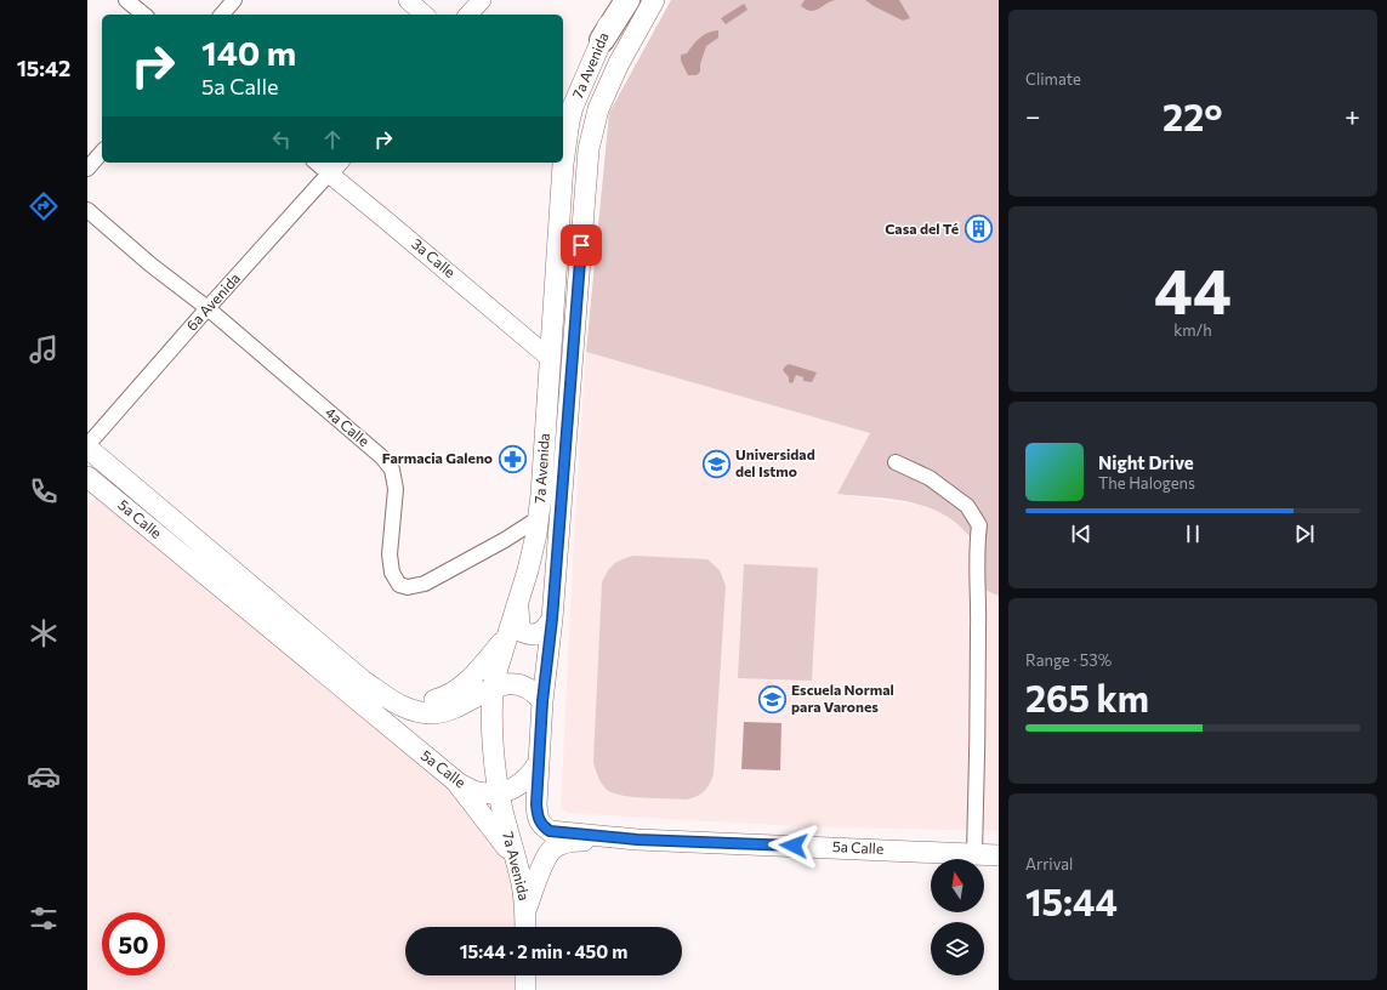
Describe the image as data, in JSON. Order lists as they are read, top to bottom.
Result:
{
  "streets": {
    "main road": ["7a Avenida", "5a Calle"],
    "street": ["3a Calle", "6a Avenida", "4a Calle"]
  },
  "crossings": [
    ["7a Avenida", "3a Calle"],
    ["7a Avenida", "4a Calle"],
    ["7a Avenida", "5a Calle"],
    ["3a Calle", "6a Avenida"],
    ["6a Avenida", "4a Calle"],
    ["6a Avenida", "5a Calle"]
  ],
  "places": {
    "building": ["Casa del Té"],
    "pharmacy": ["Farmacia Galeno"],
    "school or university": ["Universidad del Istmo", "Escuela Normal para Varones"]
  },
  "north": "top",
  "page": {
    "tabs": "15:42",
    "tile": [
      "Climate",
      ["44", "km/h"],
      ["Range · 53%", "265 km"],
      ["Arrival", "15:44"]
    ],
    "turn": ["140 m", "5a Calle"],
    "heat": ["−", "22°", "+"],
    "song": ["Night Drive", "The Halogens"],
    "limit": "50",
    "trip": "15:44 · 2 min · 450 m"
  }
}
